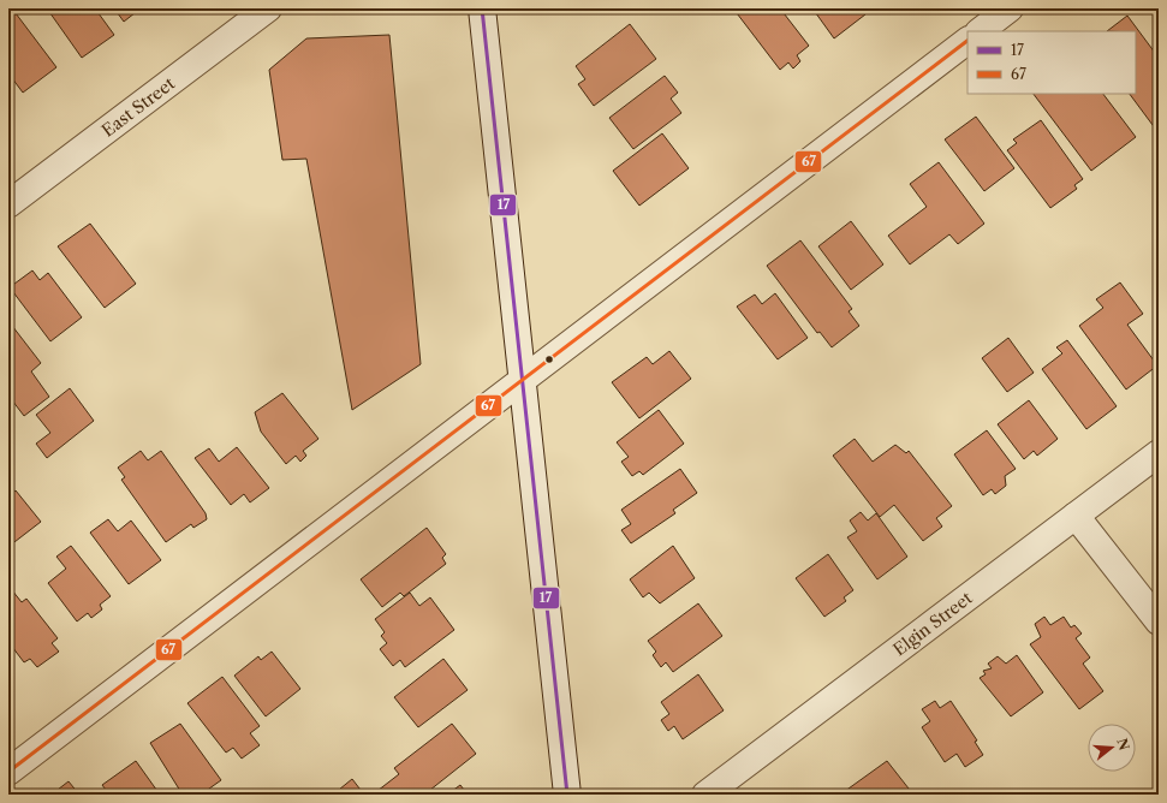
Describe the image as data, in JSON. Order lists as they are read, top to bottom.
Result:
{
  "streets": {
    "street": ["East Street", "Elgin Street"]
  },
  "lines": ["transit line 17", "transit line 67"],
  "legend": ["17", "67"],
  "north": "right"
}
